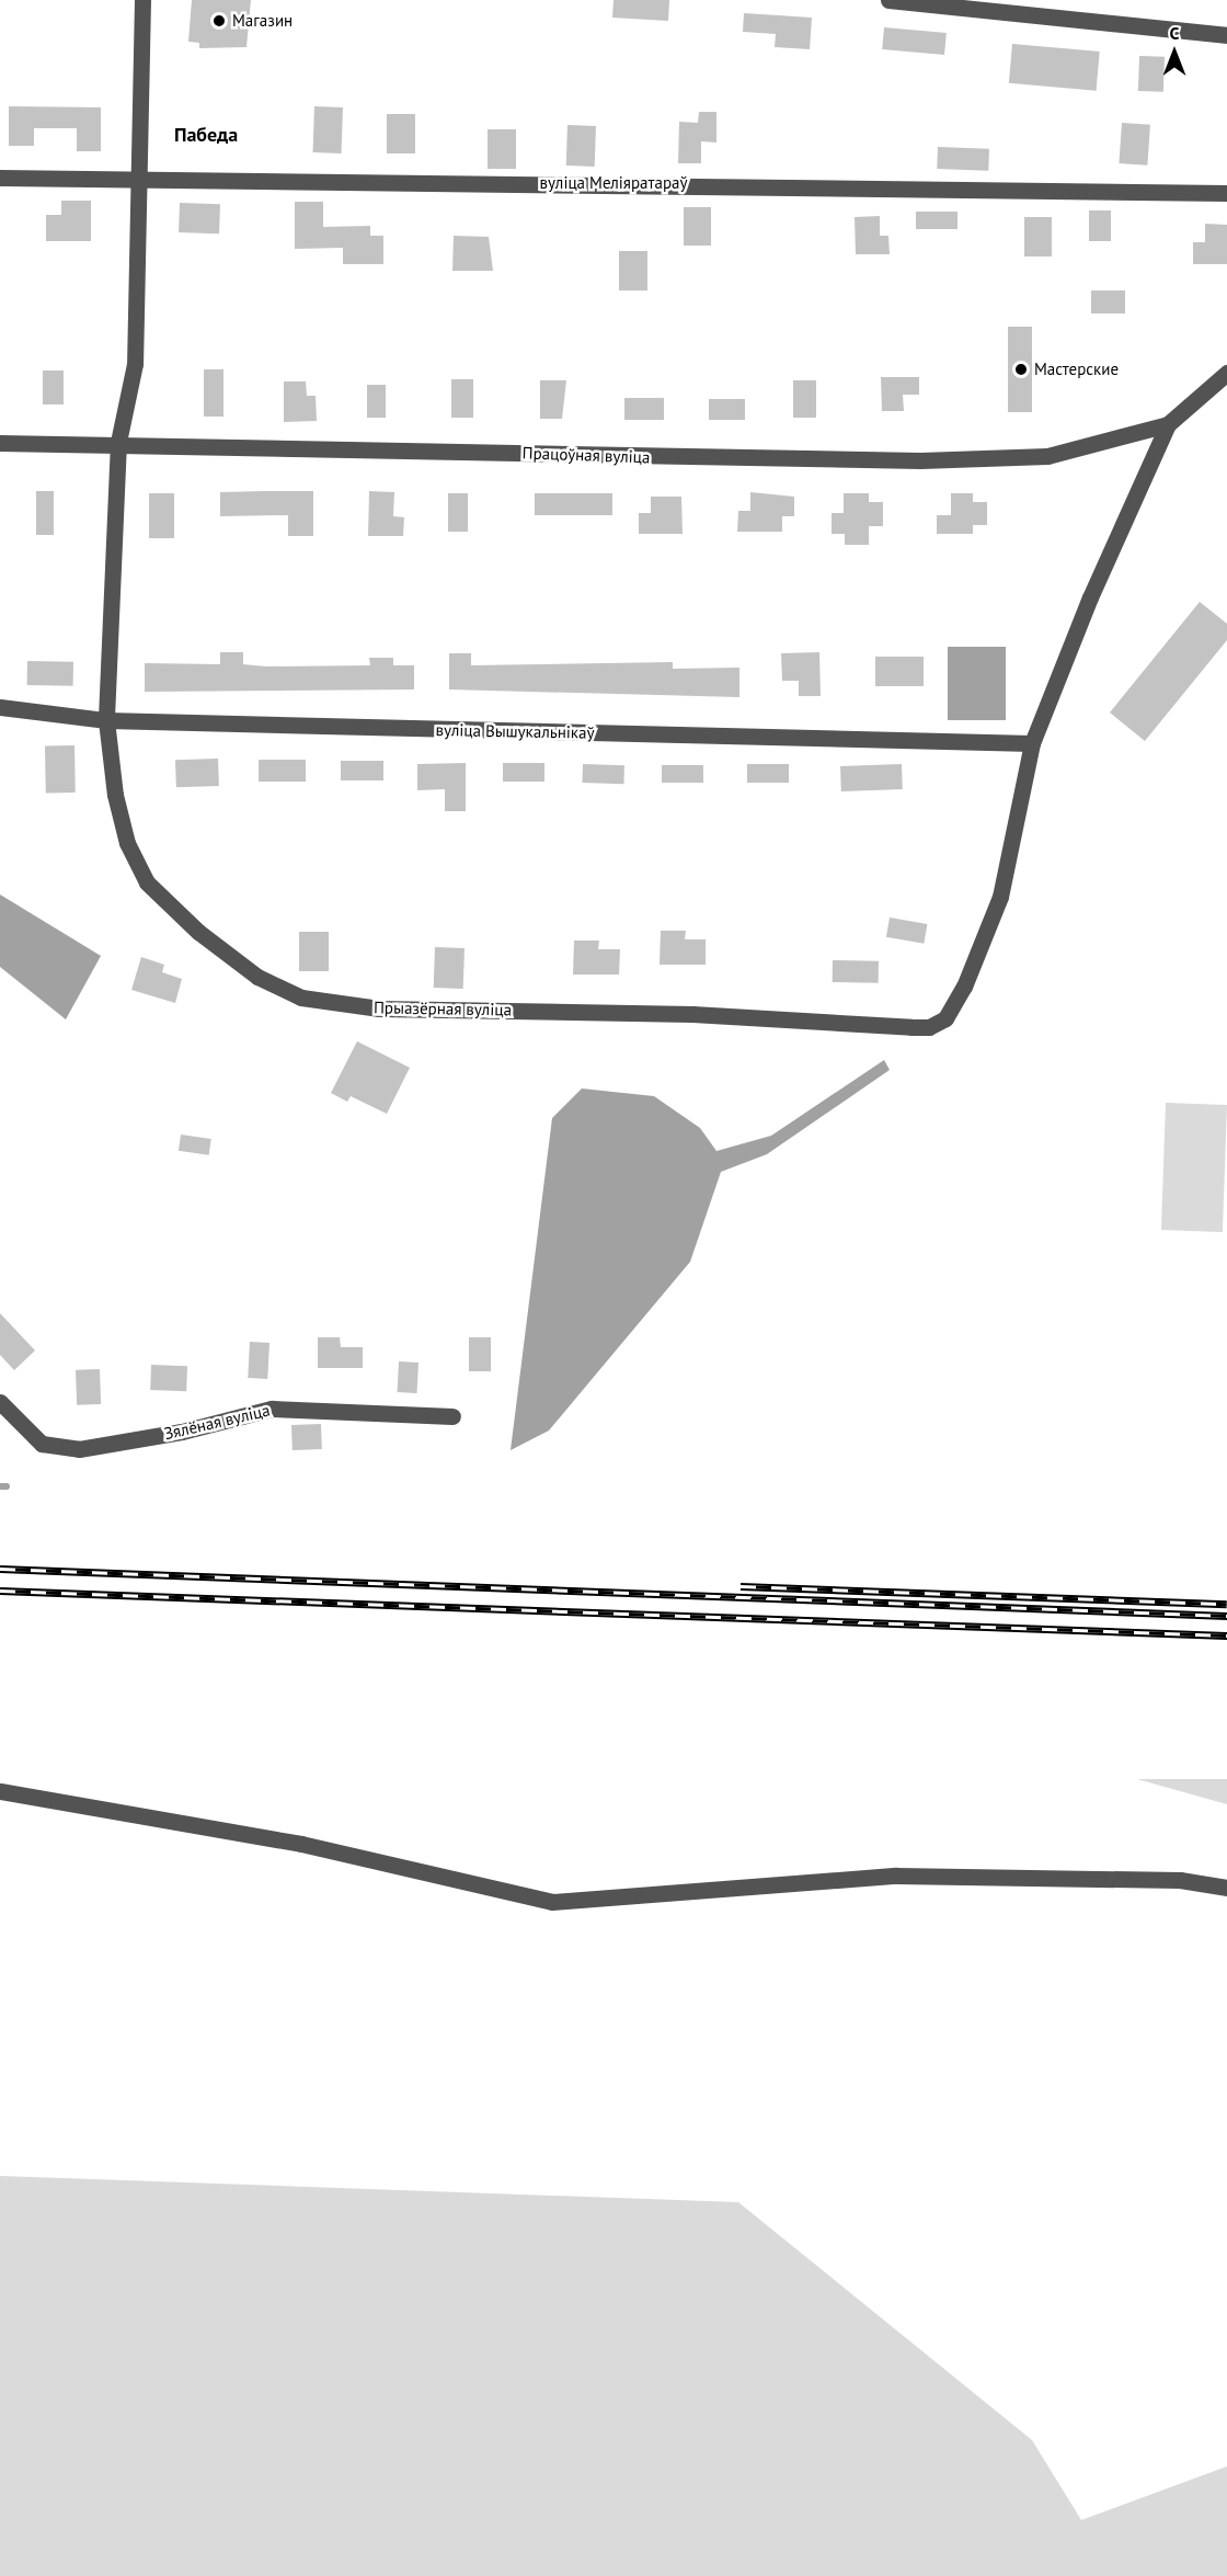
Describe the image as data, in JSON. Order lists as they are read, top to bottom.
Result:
{
  "streets": {
    "street": [
      "вуліца Меліяратараў",
      "Працоўная вуліца",
      "вуліца Вышукальнікаў",
      "Прыазёрная вуліца",
      "Зялёная вуліца"
    ]
  },
  "crossings": [
    ["вуліца Меліяратараў", "Прыазёрная вуліца"],
    ["Працоўная вуліца", "Прыазёрная вуліца"],
    ["вуліца Вышукальнікаў", "Прыазёрная вуліца"]
  ],
  "districts": ["Пабеда"],
  "places": ["Магазин", "Мастерские"],
  "north": "top"
}
